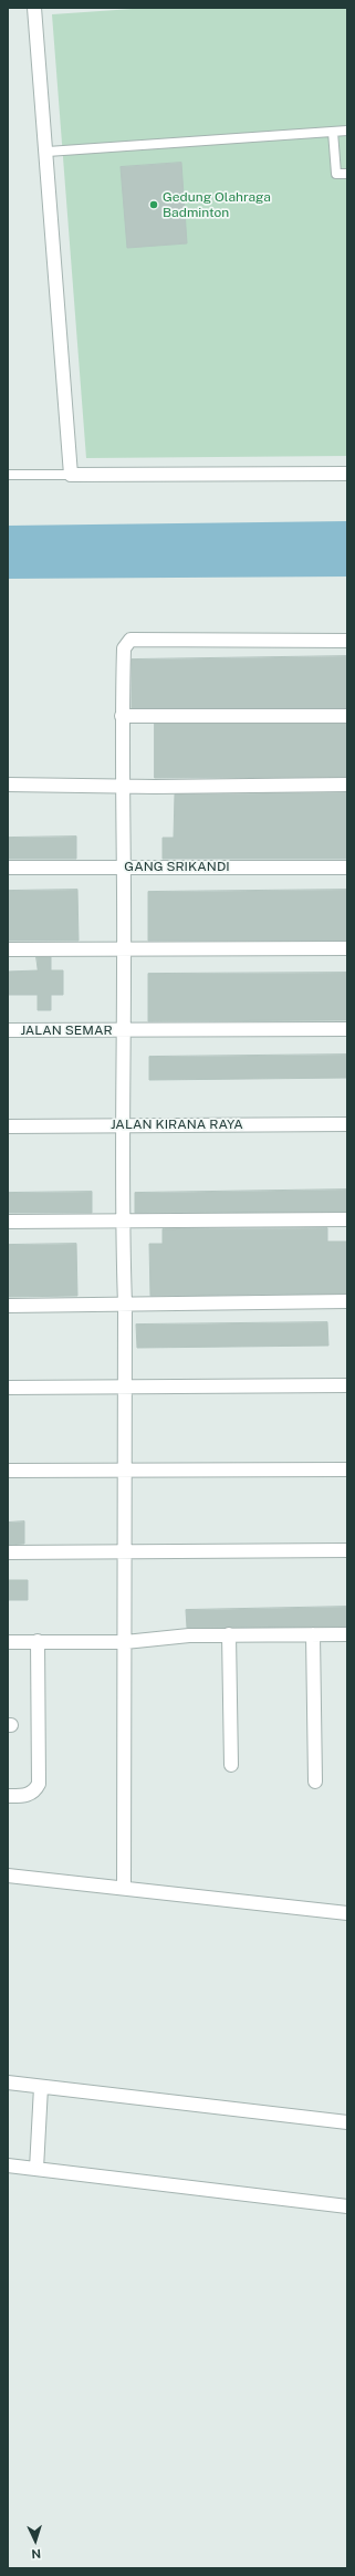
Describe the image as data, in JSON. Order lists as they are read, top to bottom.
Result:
{
  "streets": {
    "street": ["GANG SRIKANDI", "JALAN SEMAR", "JALAN KIRANA RAYA"]
  },
  "places": ["Gedung Olahraga Badminton"],
  "north": "bottom"
}
